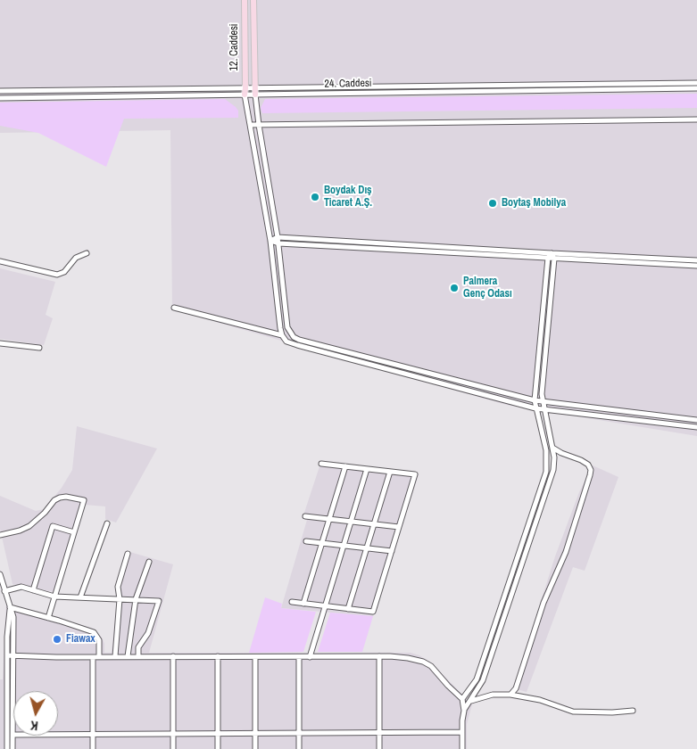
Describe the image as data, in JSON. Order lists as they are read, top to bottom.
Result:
{
  "streets": {
    "main road": ["12. Caddesi"],
    "street": ["24. Caddesi"]
  },
  "crossings": [
    ["12. Caddesi", "24. Caddesi"]
  ],
  "places": [
    "Boydak Dış Ticaret A.Ş.",
    "Boytaş Mobilya",
    "Palmera Genç Odası",
    "Fiawax"
  ],
  "north": "bottom"
}
